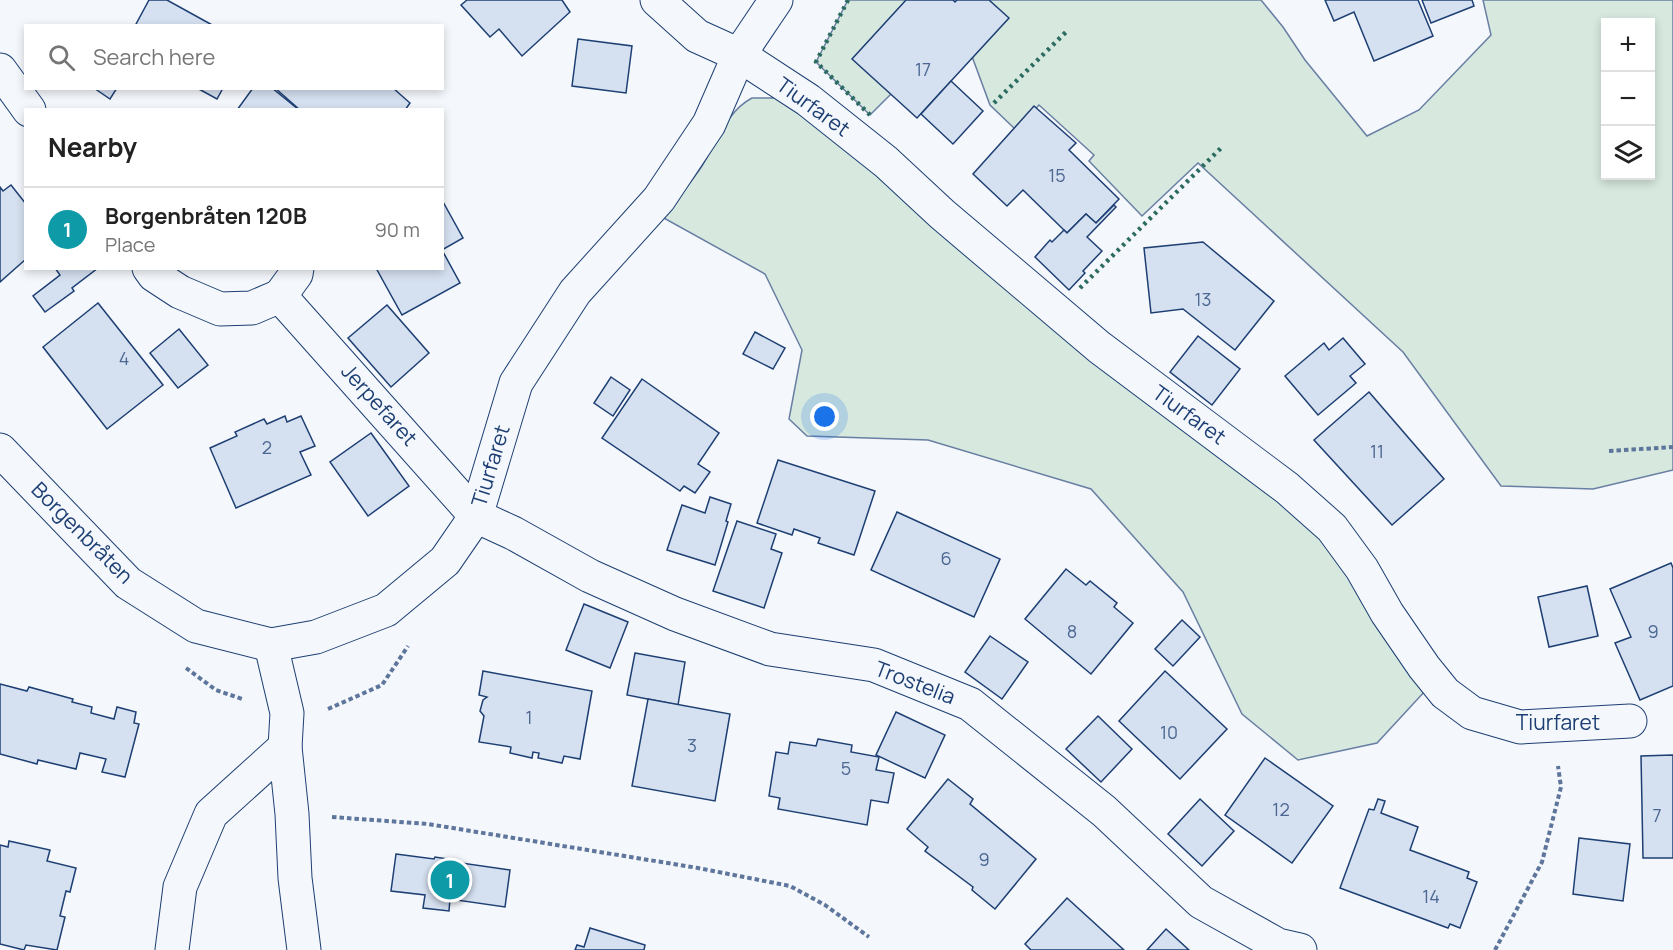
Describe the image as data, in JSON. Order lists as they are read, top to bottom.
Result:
{
  "streets": {
    "street": [
      "Tiurfaret",
      "Jerpefaret",
      "Borgenbråten",
      "Trostelia"
    ]
  },
  "crossings": [
    ["Tiurfaret", "Jerpefaret"],
    ["Tiurfaret", "Borgenbråten"],
    ["Tiurfaret", "Trostelia"],
    ["Jerpefaret", "Borgenbråten"],
    ["Jerpefaret", "Trostelia"],
    ["Borgenbråten", "Trostelia"]
  ],
  "house_numbers": [
    "17",
    "15",
    "13",
    "4",
    "2",
    "11",
    "6",
    "8",
    "9",
    "1",
    "10",
    "3",
    "5",
    "12",
    "7",
    "9",
    "14"
  ],
  "page": {
    "map_buttons": ["+", "−"],
    "search": "Search here",
    "heading": "Nearby",
    "list": [
      {
        "mark": "1",
        "name": "Borgenbråten 120B",
        "note": "Place",
        "value": "90 m"
      }
    ],
    "pins": "1"
  }
}
